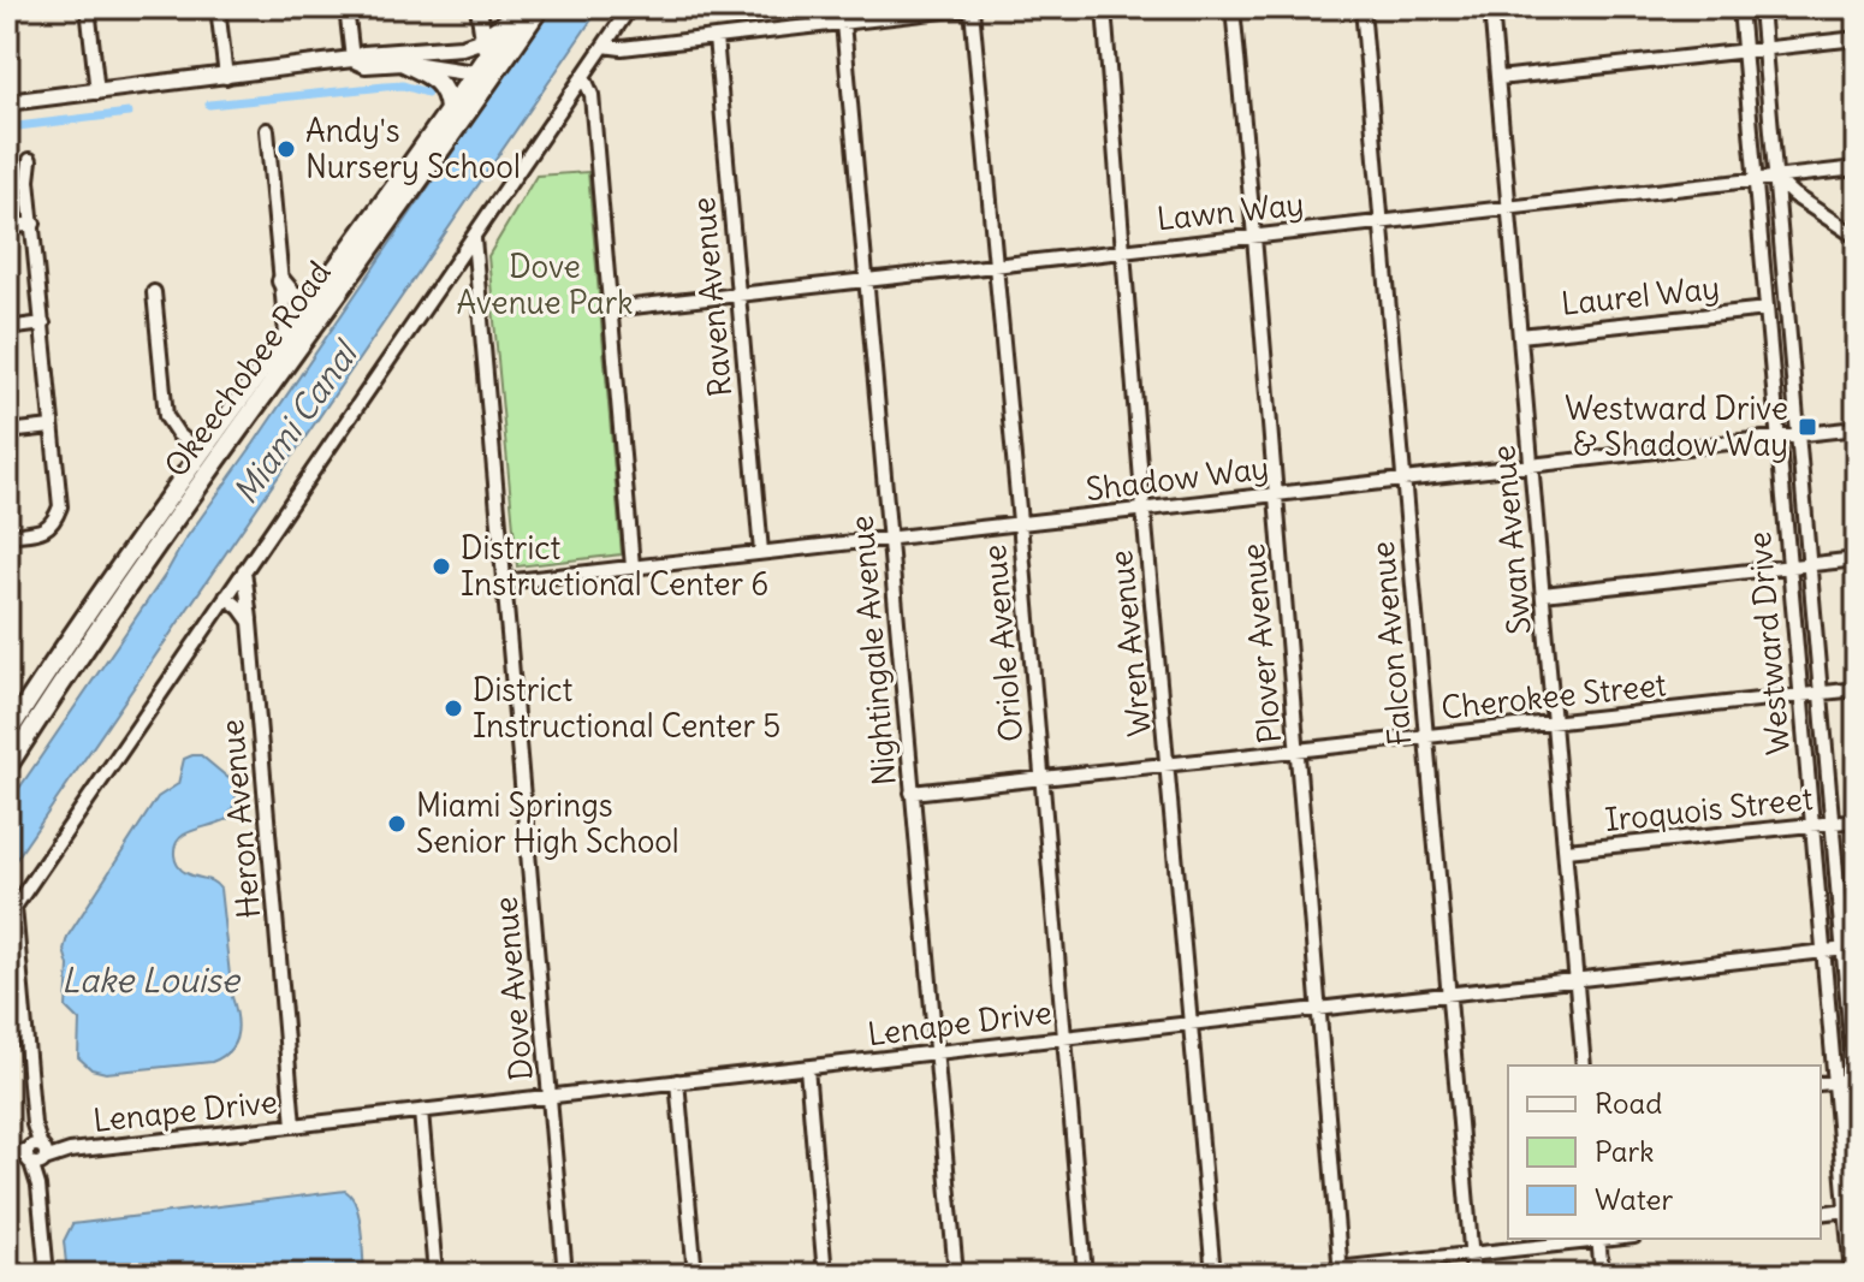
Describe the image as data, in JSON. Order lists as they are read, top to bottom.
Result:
{
  "streets": {
    "highway": ["Okeechobee Road"],
    "street": [
      "Lawn Way",
      "Laurel Way",
      "Raven Avenue",
      "Shadow Way",
      "Swan Avenue",
      "Oriole Avenue",
      "Wren Avenue",
      "Plover Avenue",
      "Falcon Avenue",
      "Westward Drive",
      "Nightingale Avenue",
      "Cherokee Street",
      "Iroquois Street",
      "Heron Avenue",
      "Dove Avenue",
      "Lenape Drive"
    ]
  },
  "crossings": [
    ["Lawn Way", "Raven Avenue"],
    ["Lawn Way", "Swan Avenue"],
    ["Lawn Way", "Oriole Avenue"],
    ["Lawn Way", "Wren Avenue"],
    ["Lawn Way", "Plover Avenue"],
    ["Lawn Way", "Falcon Avenue"],
    ["Lawn Way", "Westward Drive"],
    ["Lawn Way", "Nightingale Avenue"],
    ["Laurel Way", "Swan Avenue"],
    ["Laurel Way", "Westward Drive"],
    ["Raven Avenue", "Shadow Way"],
    ["Shadow Way", "Swan Avenue"],
    ["Shadow Way", "Oriole Avenue"],
    ["Shadow Way", "Wren Avenue"],
    ["Shadow Way", "Plover Avenue"],
    ["Shadow Way", "Falcon Avenue"],
    ["Shadow Way", "Westward Drive"],
    ["Shadow Way", "Nightingale Avenue"],
    ["Shadow Way", "Dove Avenue"],
    ["Swan Avenue", "Cherokee Street"],
    ["Swan Avenue", "Iroquois Street"],
    ["Swan Avenue", "Lenape Drive"],
    ["Oriole Avenue", "Cherokee Street"],
    ["Oriole Avenue", "Lenape Drive"],
    ["Wren Avenue", "Cherokee Street"],
    ["Wren Avenue", "Lenape Drive"],
    ["Plover Avenue", "Cherokee Street"],
    ["Plover Avenue", "Lenape Drive"],
    ["Falcon Avenue", "Cherokee Street"],
    ["Falcon Avenue", "Lenape Drive"],
    ["Westward Drive", "Cherokee Street"],
    ["Westward Drive", "Iroquois Street"],
    ["Westward Drive", "Lenape Drive"],
    ["Nightingale Avenue", "Cherokee Street"],
    ["Nightingale Avenue", "Lenape Drive"],
    ["Heron Avenue", "Lenape Drive"],
    ["Dove Avenue", "Lenape Drive"]
  ],
  "water": ["Miami Canal", "Lake Louise"],
  "parks": ["Dove Avenue Park"],
  "places": {
    "other": [
      "Andy's Nursery School",
      "District Instructional Center 6",
      "District Instructional Center 5",
      "Miami Springs Senior High School"
    ],
    "transit": ["Westward Drive & Shadow Way"]
  },
  "legend": ["Road", "Park", "Water"]
}
